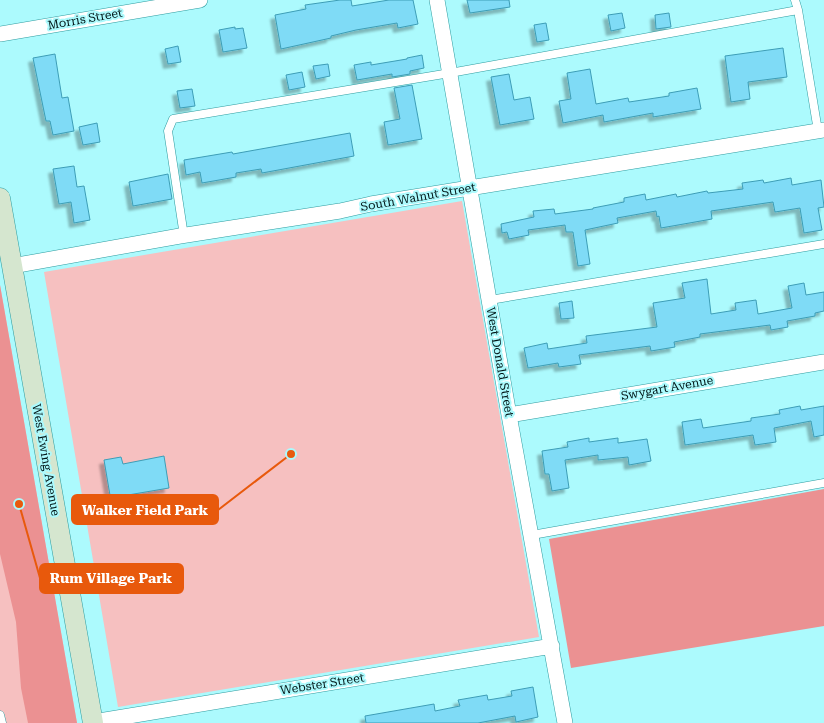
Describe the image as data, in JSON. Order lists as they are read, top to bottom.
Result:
{
  "streets": {
    "street": [
      "Morris Street",
      "South Walnut Street",
      "West Donald Street",
      "Swygart Avenue",
      "West Ewing Avenue",
      "Webster Street"
    ]
  },
  "crossings": [
    ["South Walnut Street", "West Donald Street"],
    ["South Walnut Street", "West Ewing Avenue"],
    ["West Donald Street", "Swygart Avenue"],
    ["West Donald Street", "Webster Street"],
    ["West Ewing Avenue", "Webster Street"]
  ],
  "places": ["Walker Field Park", "Rum Village Park"]
}
